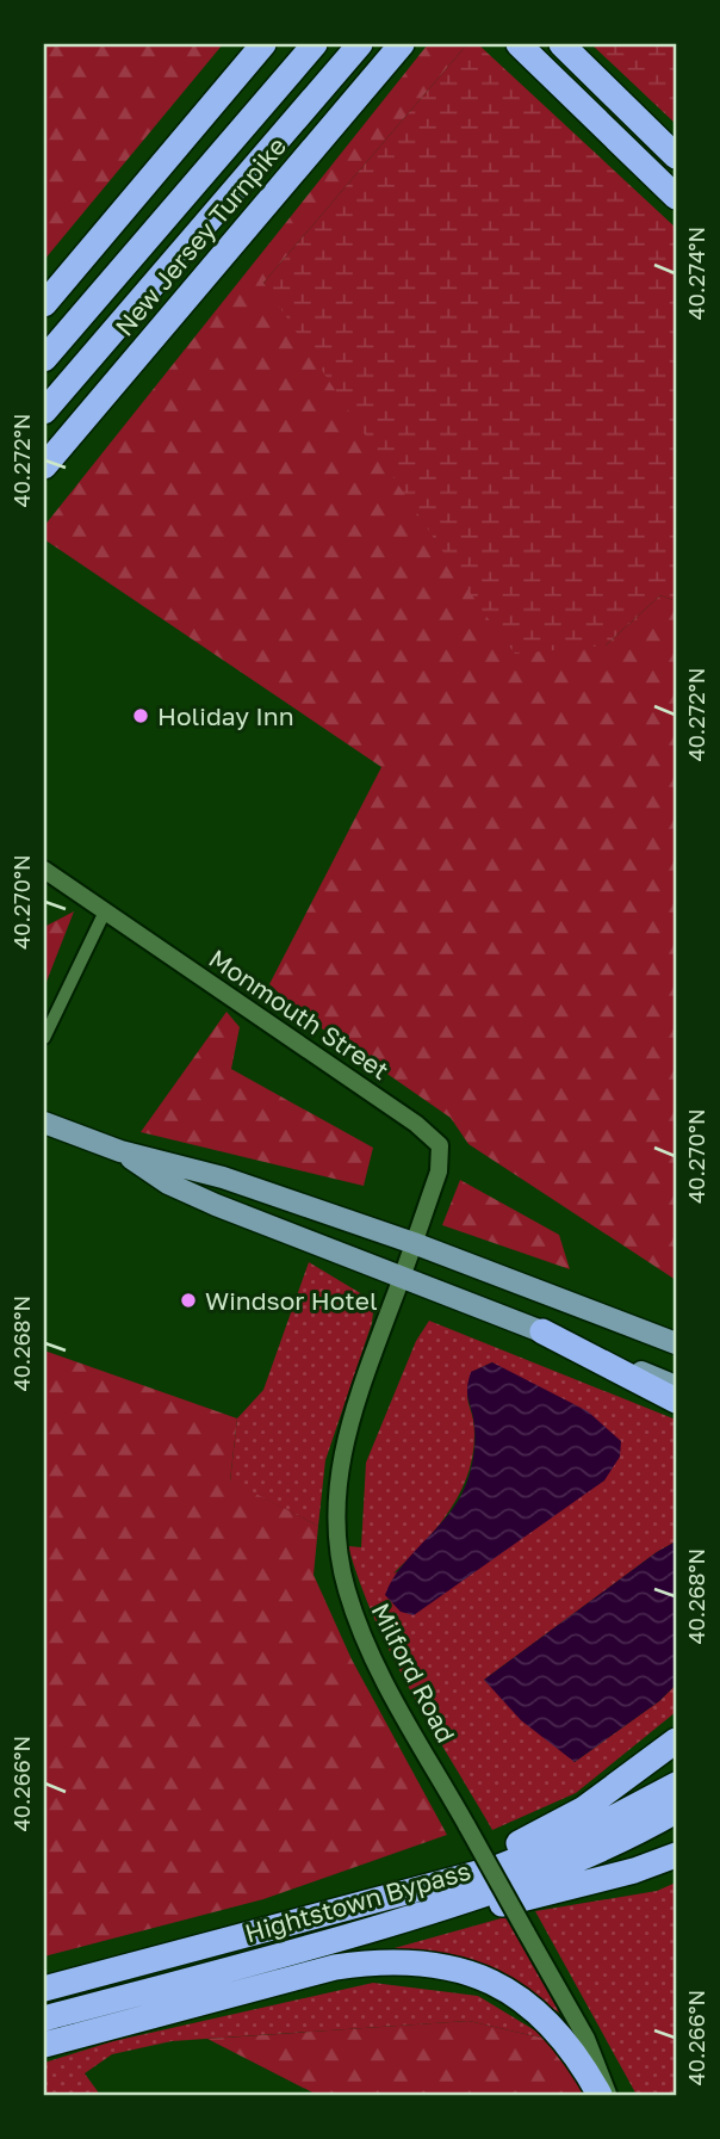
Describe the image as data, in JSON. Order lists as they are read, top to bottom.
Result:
{
  "streets": {
    "highway": ["New Jersey Turnpike", "Hightstown Bypass"],
    "street": ["Monmouth Street", "Milford Road"]
  },
  "crossings": [
    ["Monmouth Street", "Milford Road"]
  ],
  "places": ["Holiday Inn", "Windsor Hotel"],
  "coordinates": [
    "40.274°N",
    "40.272°N",
    "40.270°N",
    "40.268°N",
    "40.266°N"
  ]
}
